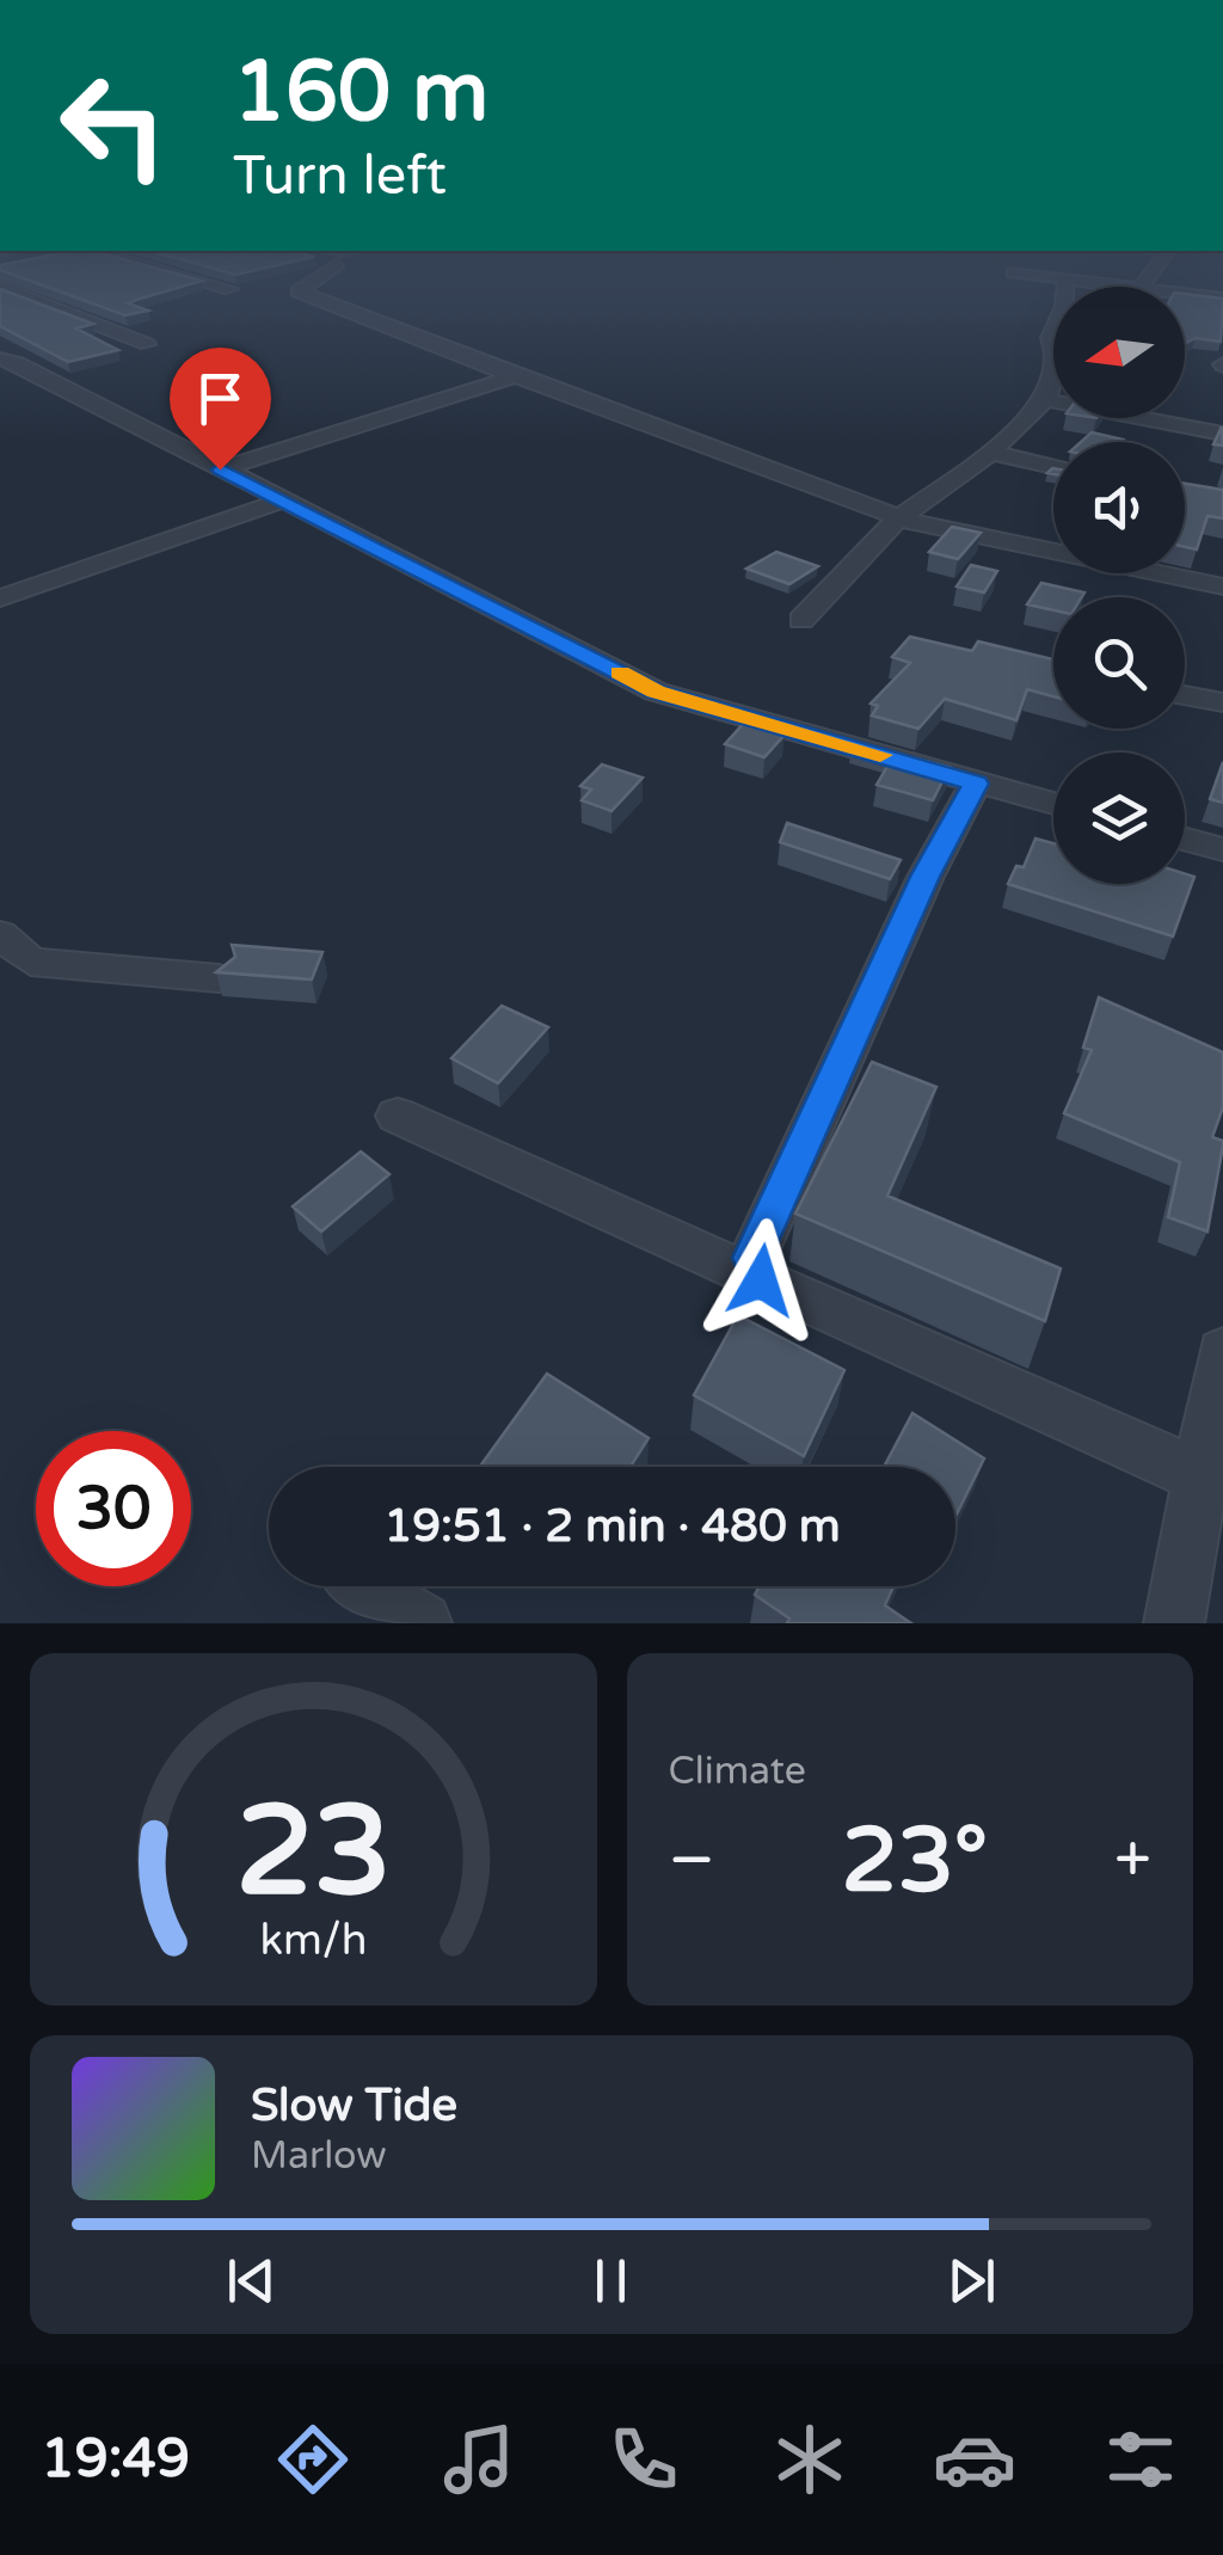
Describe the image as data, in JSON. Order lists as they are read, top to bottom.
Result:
{
  "north": "left",
  "page": {
    "turn": ["160 m", "Turn left"],
    "limit": "30",
    "trip": "19:51 · 2 min · 480 m",
    "tile": "Climate",
    "heat": ["−", "23°", "+"],
    "song": ["Slow Tide", "Marlow"],
    "tabs": "19:49",
    "gauge": ["23", "km/h"]
  }
}
